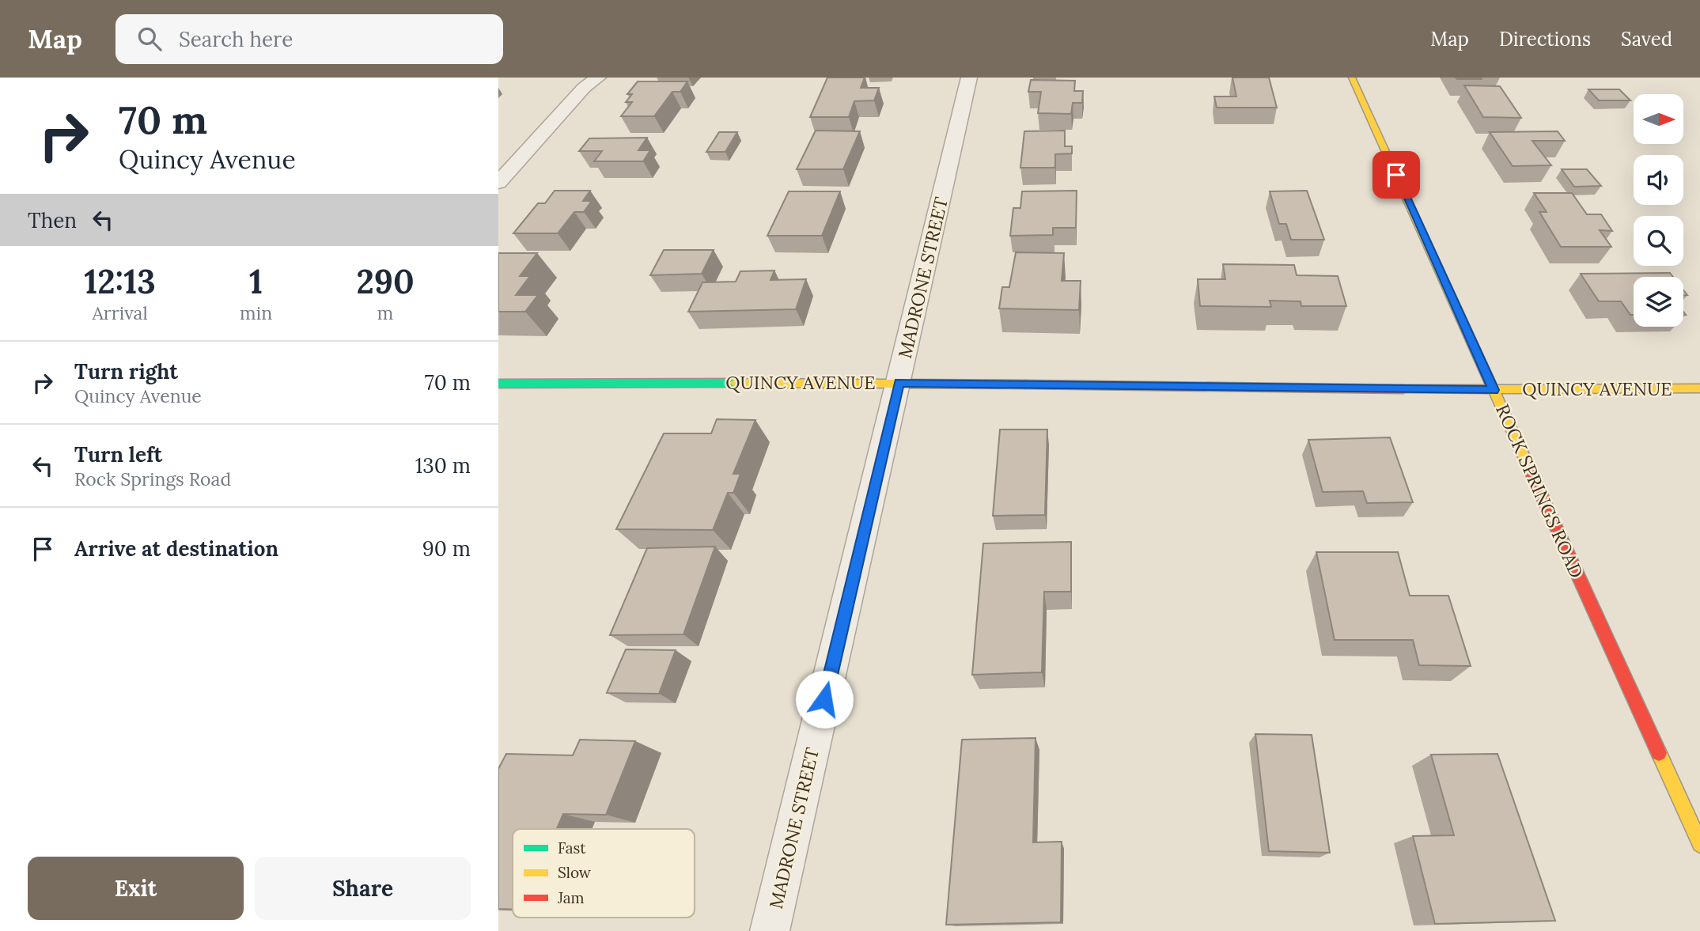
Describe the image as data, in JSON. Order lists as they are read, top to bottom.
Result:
{
  "streets": {
    "street": ["MADRONE STREET", "QUINCY AVENUE", "ROCK SPRINGS ROAD"]
  },
  "crossings": [
    ["MADRONE STREET", "QUINCY AVENUE"],
    ["QUINCY AVENUE", "ROCK SPRINGS ROAD"]
  ],
  "legend": ["Fast", "Slow", "Jam"],
  "north": "right",
  "page": {
    "header": "Map",
    "search": "Search here",
    "nav": ["Map", "Directions", "Saved"],
    "turn": ["70 m", "Quincy Avenue"],
    "then": "Then",
    "eta": [
      "12:13",
      "Arrival",
      "1",
      "min",
      "290",
      "m"
    ],
    "list": [
      {
        "name": "Turn right",
        "note": "Quincy Avenue",
        "value": "70 m"
      },
      {
        "name": "Turn left",
        "note": "Rock Springs Road",
        "value": "130 m"
      },
      {
        "name": "Arrive at destination",
        "value": "90 m"
      }
    ],
    "buttons": ["Exit", "Share"]
  }
}
